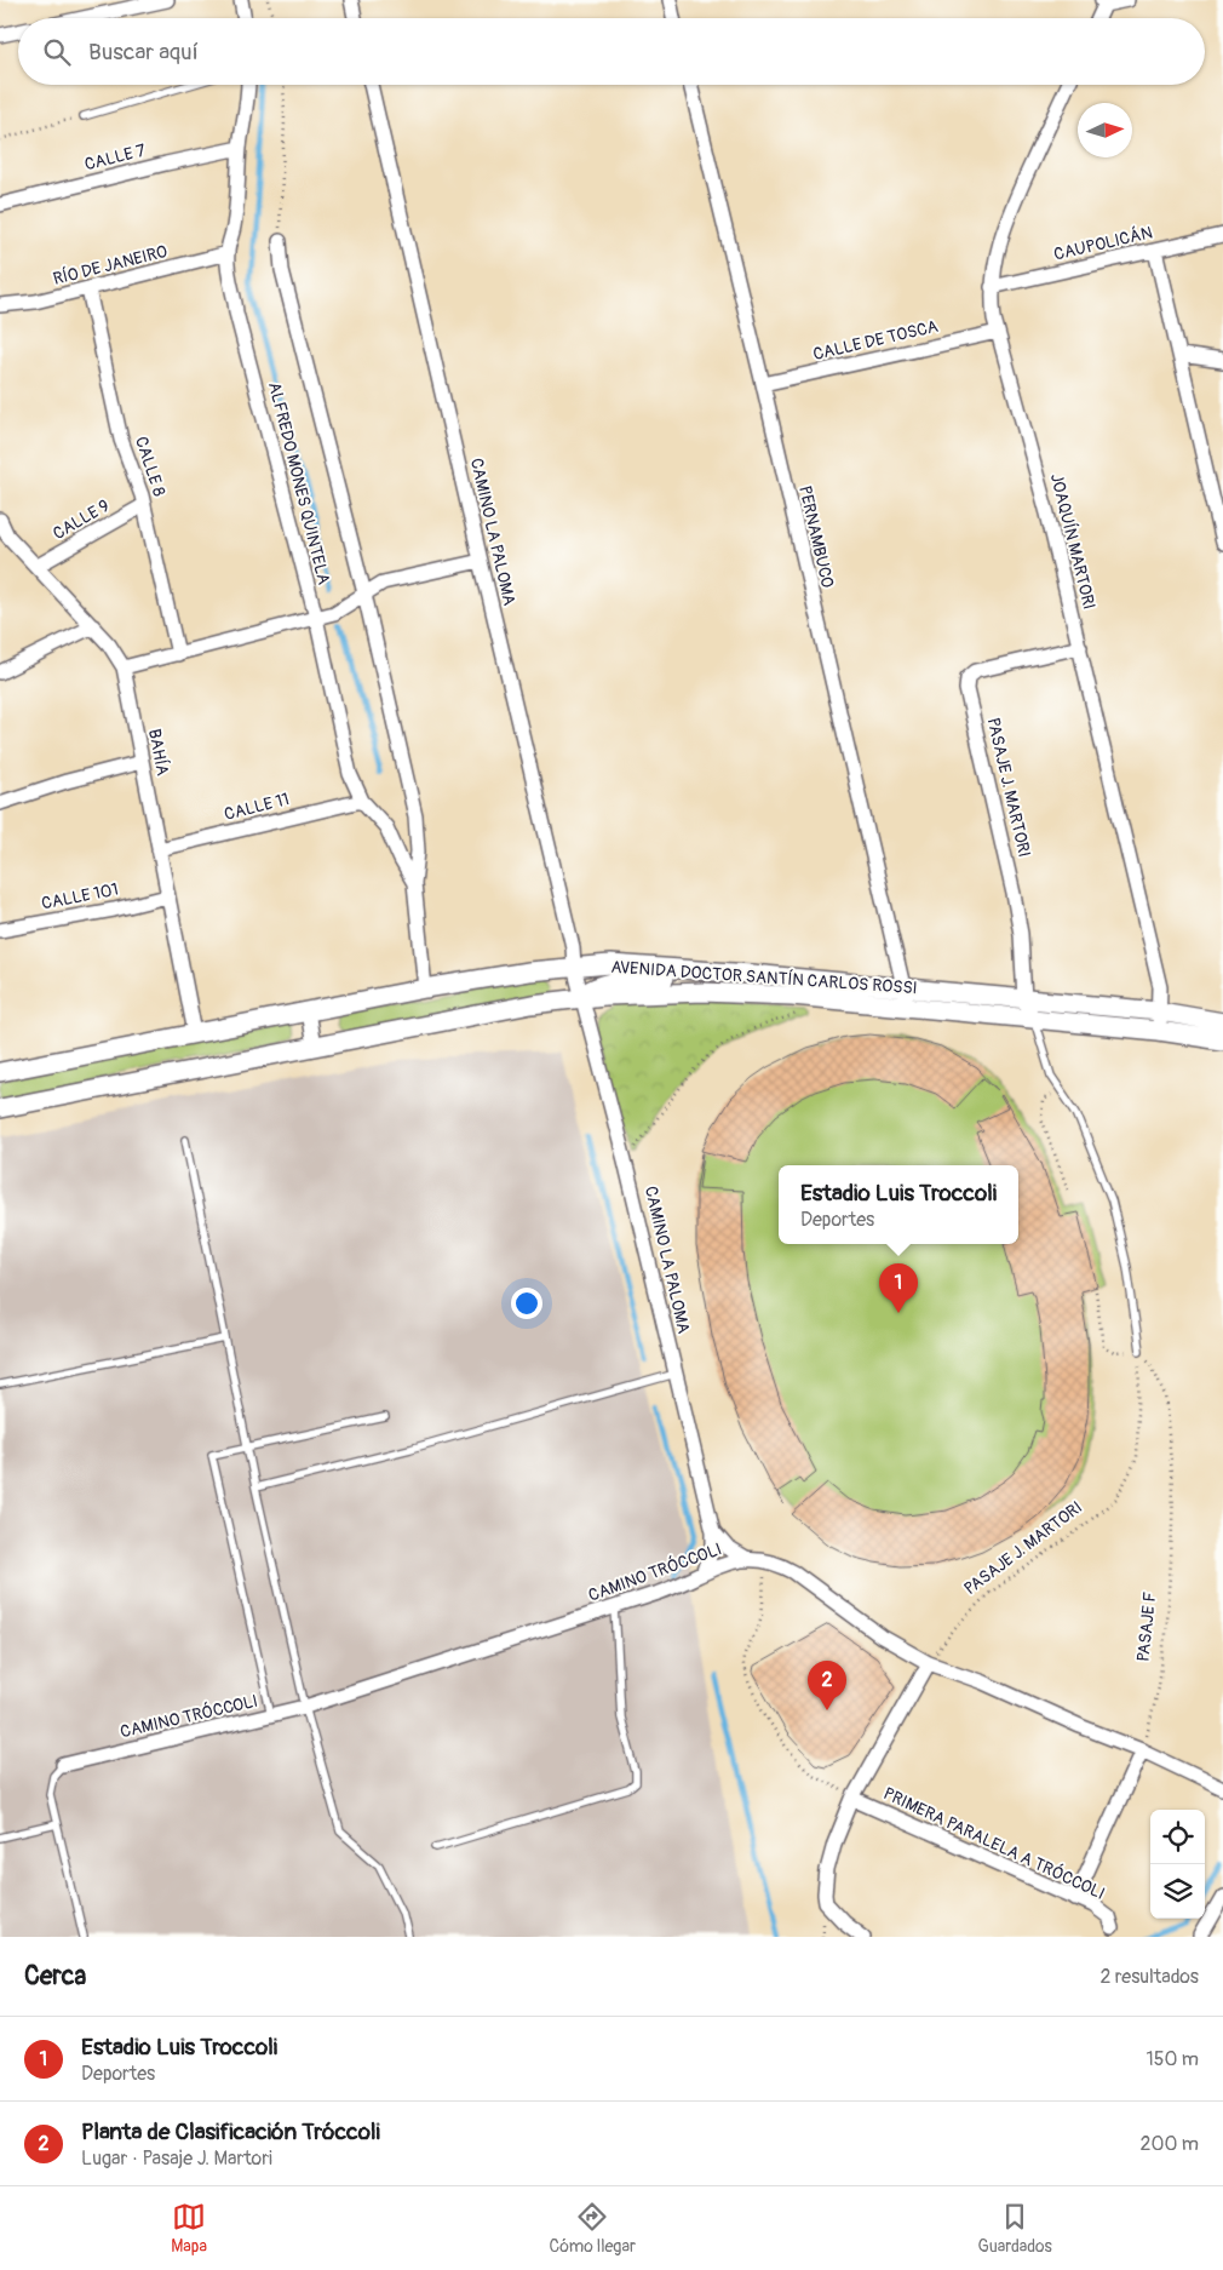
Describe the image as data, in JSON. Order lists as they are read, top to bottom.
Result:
{
  "streets": {
    "street": [
      "CALLE 7",
      "CAUPOLICÁN",
      "RÍO DE JANEIRO",
      "CALLE DE TOSCA",
      "CALLE 8",
      "ALFREDO MONES QUINTELA",
      "CALLE 9",
      "CAMINO LA PALOMA",
      "PERNAMBUCO",
      "JOAQUÍN MARTORI",
      "BAHÍA",
      "PASAJE J. MARTORI",
      "CALLE 11",
      "CALLE 101",
      "AVENIDA DOCTOR SANTÍN CARLOS ROSSI",
      "CAMINO TRÓCCOLI",
      "PRIMERA PARALELA A TRÓCCOLI"
    ],
    "path": ["PASAJE F"]
  },
  "crossings": [
    ["CALLE 7", "ALFREDO MONES QUINTELA"],
    ["CAUPOLICÁN", "JOAQUÍN MARTORI"],
    ["RÍO DE JANEIRO", "CALLE 8"],
    ["RÍO DE JANEIRO", "ALFREDO MONES QUINTELA"],
    ["CALLE DE TOSCA", "PERNAMBUCO"],
    ["CALLE DE TOSCA", "JOAQUÍN MARTORI"],
    ["CALLE 8", "CALLE 9"],
    ["ALFREDO MONES QUINTELA", "CALLE 11"],
    ["ALFREDO MONES QUINTELA", "AVENIDA DOCTOR SANTÍN CARLOS ROSSI"],
    ["CALLE 9", "BAHÍA"],
    ["CAMINO LA PALOMA", "AVENIDA DOCTOR SANTÍN CARLOS ROSSI"],
    ["CAMINO LA PALOMA", "CAMINO TRÓCCOLI"],
    ["PERNAMBUCO", "AVENIDA DOCTOR SANTÍN CARLOS ROSSI"],
    ["JOAQUÍN MARTORI", "PASAJE J. MARTORI"],
    ["JOAQUÍN MARTORI", "AVENIDA DOCTOR SANTÍN CARLOS ROSSI"],
    ["BAHÍA", "CALLE 11"],
    ["BAHÍA", "CALLE 101"],
    ["BAHÍA", "AVENIDA DOCTOR SANTÍN CARLOS ROSSI"],
    ["PASAJE J. MARTORI", "AVENIDA DOCTOR SANTÍN CARLOS ROSSI"],
    ["PASAJE J. MARTORI", "CAMINO TRÓCCOLI"],
    ["PASAJE J. MARTORI", "PASAJE F"],
    ["CAMINO TRÓCCOLI", "PASAJE F"]
  ],
  "north": "right",
  "page": {
    "search": "Buscar aquí",
    "popup": ["Estadio Luis Troccoli", "Deportes"],
    "pins": ["1", "2"],
    "heading": ["Cerca", "2 resultados"],
    "list": [
      {
        "mark": "1",
        "name": "Estadio Luis Troccoli",
        "note": "Deportes",
        "value": "150 m"
      },
      {
        "mark": "2",
        "name": "Planta de Clasificación Tróccoli",
        "note": "Lugar · Pasaje J. Martori",
        "value": "200 m"
      }
    ],
    "nav": ["Mapa", "Cómo llegar", "Guardados"]
  }
}
